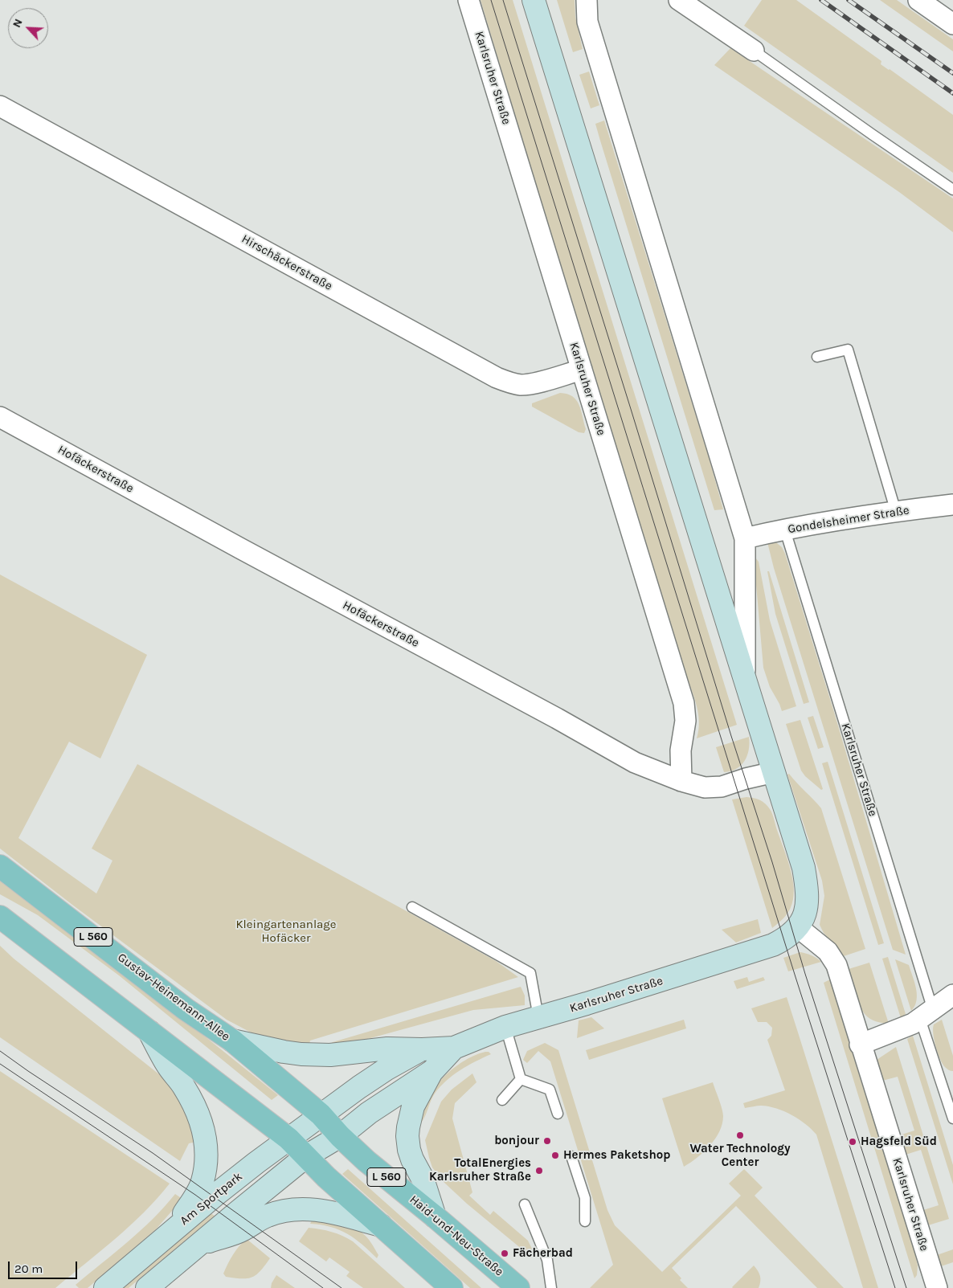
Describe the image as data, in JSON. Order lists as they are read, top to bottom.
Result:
{
  "streets": {
    "main road": ["L 560", "Gustav-Heinemann-Allee", "Haid-und-Neu-Straße"],
    "street": [
      "Karlsruher Straße",
      "Hirschäckerstraße",
      "Hofäckerstraße",
      "Gondelsheimer Straße",
      "Am Sportpark"
    ]
  },
  "crossings": [
    ["Karlsruher Straße", "Hirschäckerstraße"],
    ["Karlsruher Straße", "Hofäckerstraße"],
    ["Karlsruher Straße", "Gondelsheimer Straße"],
    ["Karlsruher Straße", "Gustav-Heinemann-Allee"],
    ["Karlsruher Straße", "Am Sportpark"],
    ["Karlsruher Straße", "Haid-und-Neu-Straße"],
    ["Gustav-Heinemann-Allee", "Am Sportpark"],
    ["Gustav-Heinemann-Allee", "Haid-und-Neu-Straße"]
  ],
  "parks": ["Kleingartenanlage Hofäcker"],
  "places": [
    "Water Technology Center",
    "bonjour",
    "Hagsfeld Süd",
    "Hermes Paketshop",
    "TotalEnergies Karlsruher Straße",
    "Fächerbad"
  ],
  "scale_bar": "20 m",
  "north": "top left"
}
